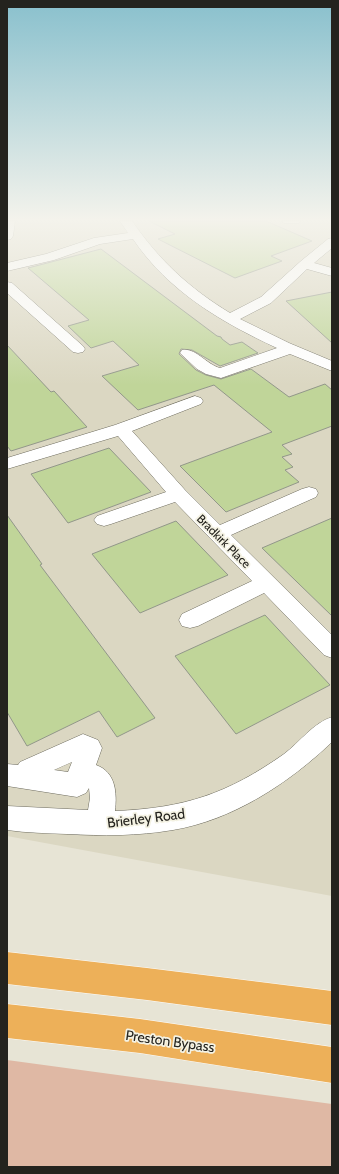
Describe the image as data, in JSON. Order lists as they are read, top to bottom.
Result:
{
  "streets": {
    "highway": ["Preston Bypass"],
    "street": ["Bradkirk Place", "Brierley Road"]
  }
}
